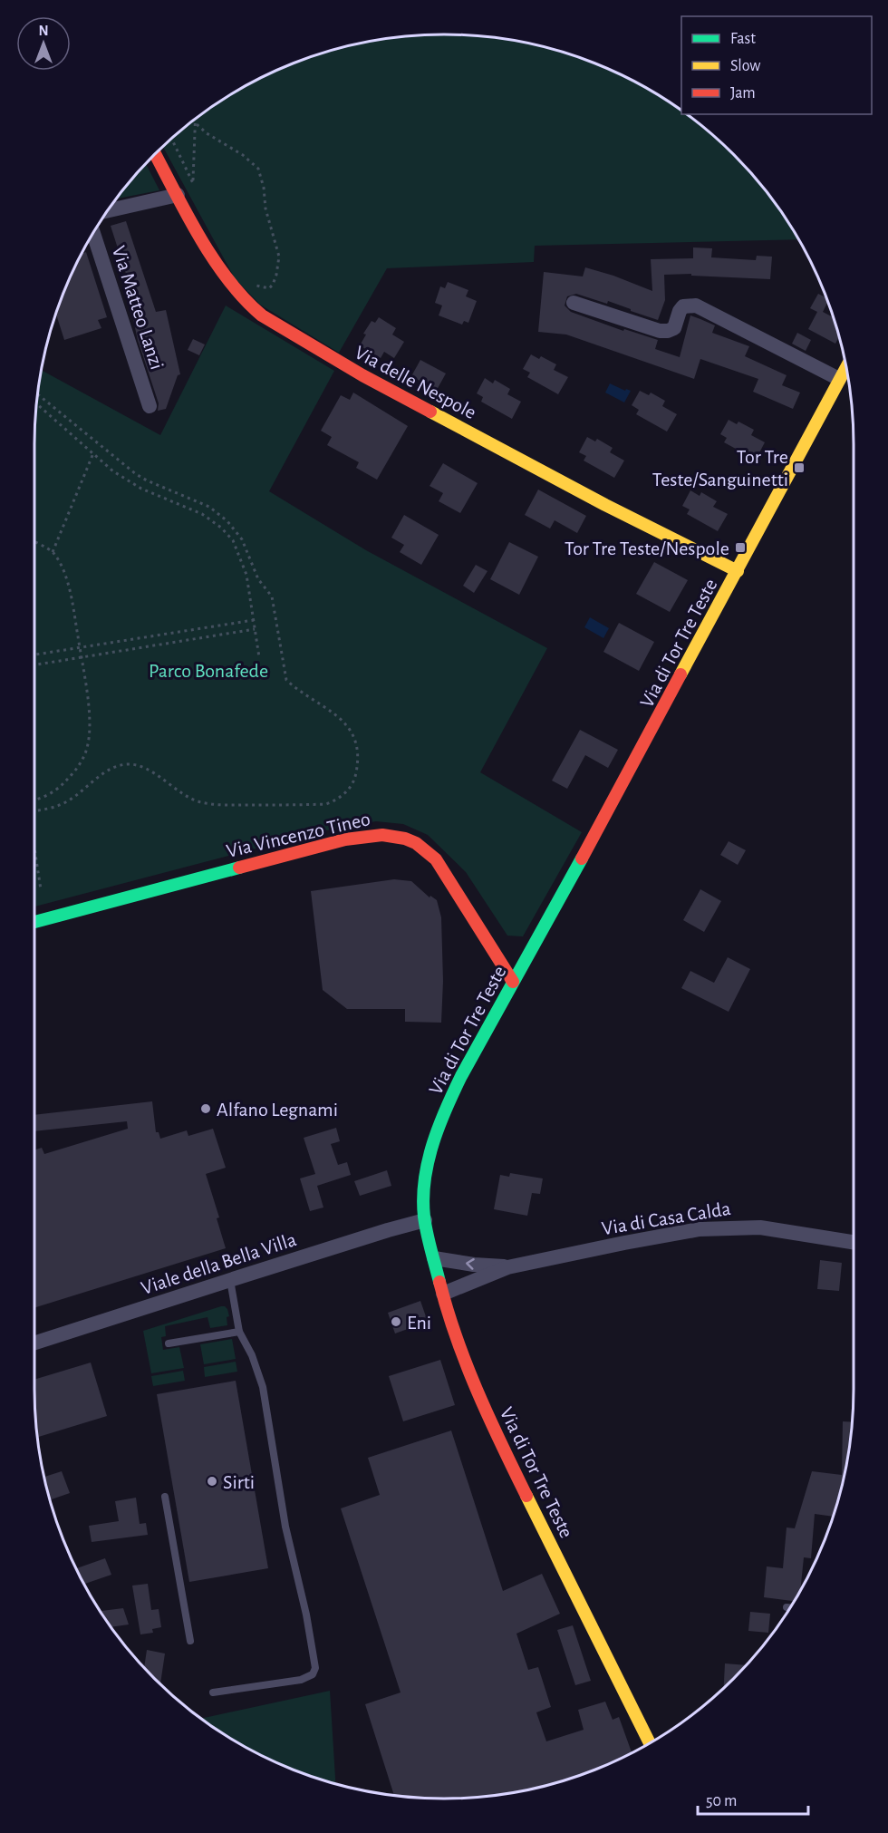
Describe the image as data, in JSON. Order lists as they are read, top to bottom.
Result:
{
  "streets": {
    "street": [
      "Via Matteo Lanzi",
      "Via delle Nespole",
      "Via di Tor Tre Teste",
      "Via Vincenzo Tineo",
      "Via di Casa Calda",
      "Viale della Bella Villa"
    ]
  },
  "crossings": [
    ["Via delle Nespole", "Via di Tor Tre Teste"],
    ["Via di Tor Tre Teste", "Via Vincenzo Tineo"],
    ["Via di Tor Tre Teste", "Via di Casa Calda"],
    ["Via di Tor Tre Teste", "Viale della Bella Villa"]
  ],
  "parks": ["Parco Bonafede"],
  "places": {
    "transit": ["Tor Tre Teste/Sanguinetti", "Tor Tre Teste/Nespole"],
    "other": ["Alfano Legnami", "Eni", "Sirti"]
  },
  "legend": ["Fast", "Slow", "Jam"],
  "scale_bar": "50 m",
  "north": "top"
}
